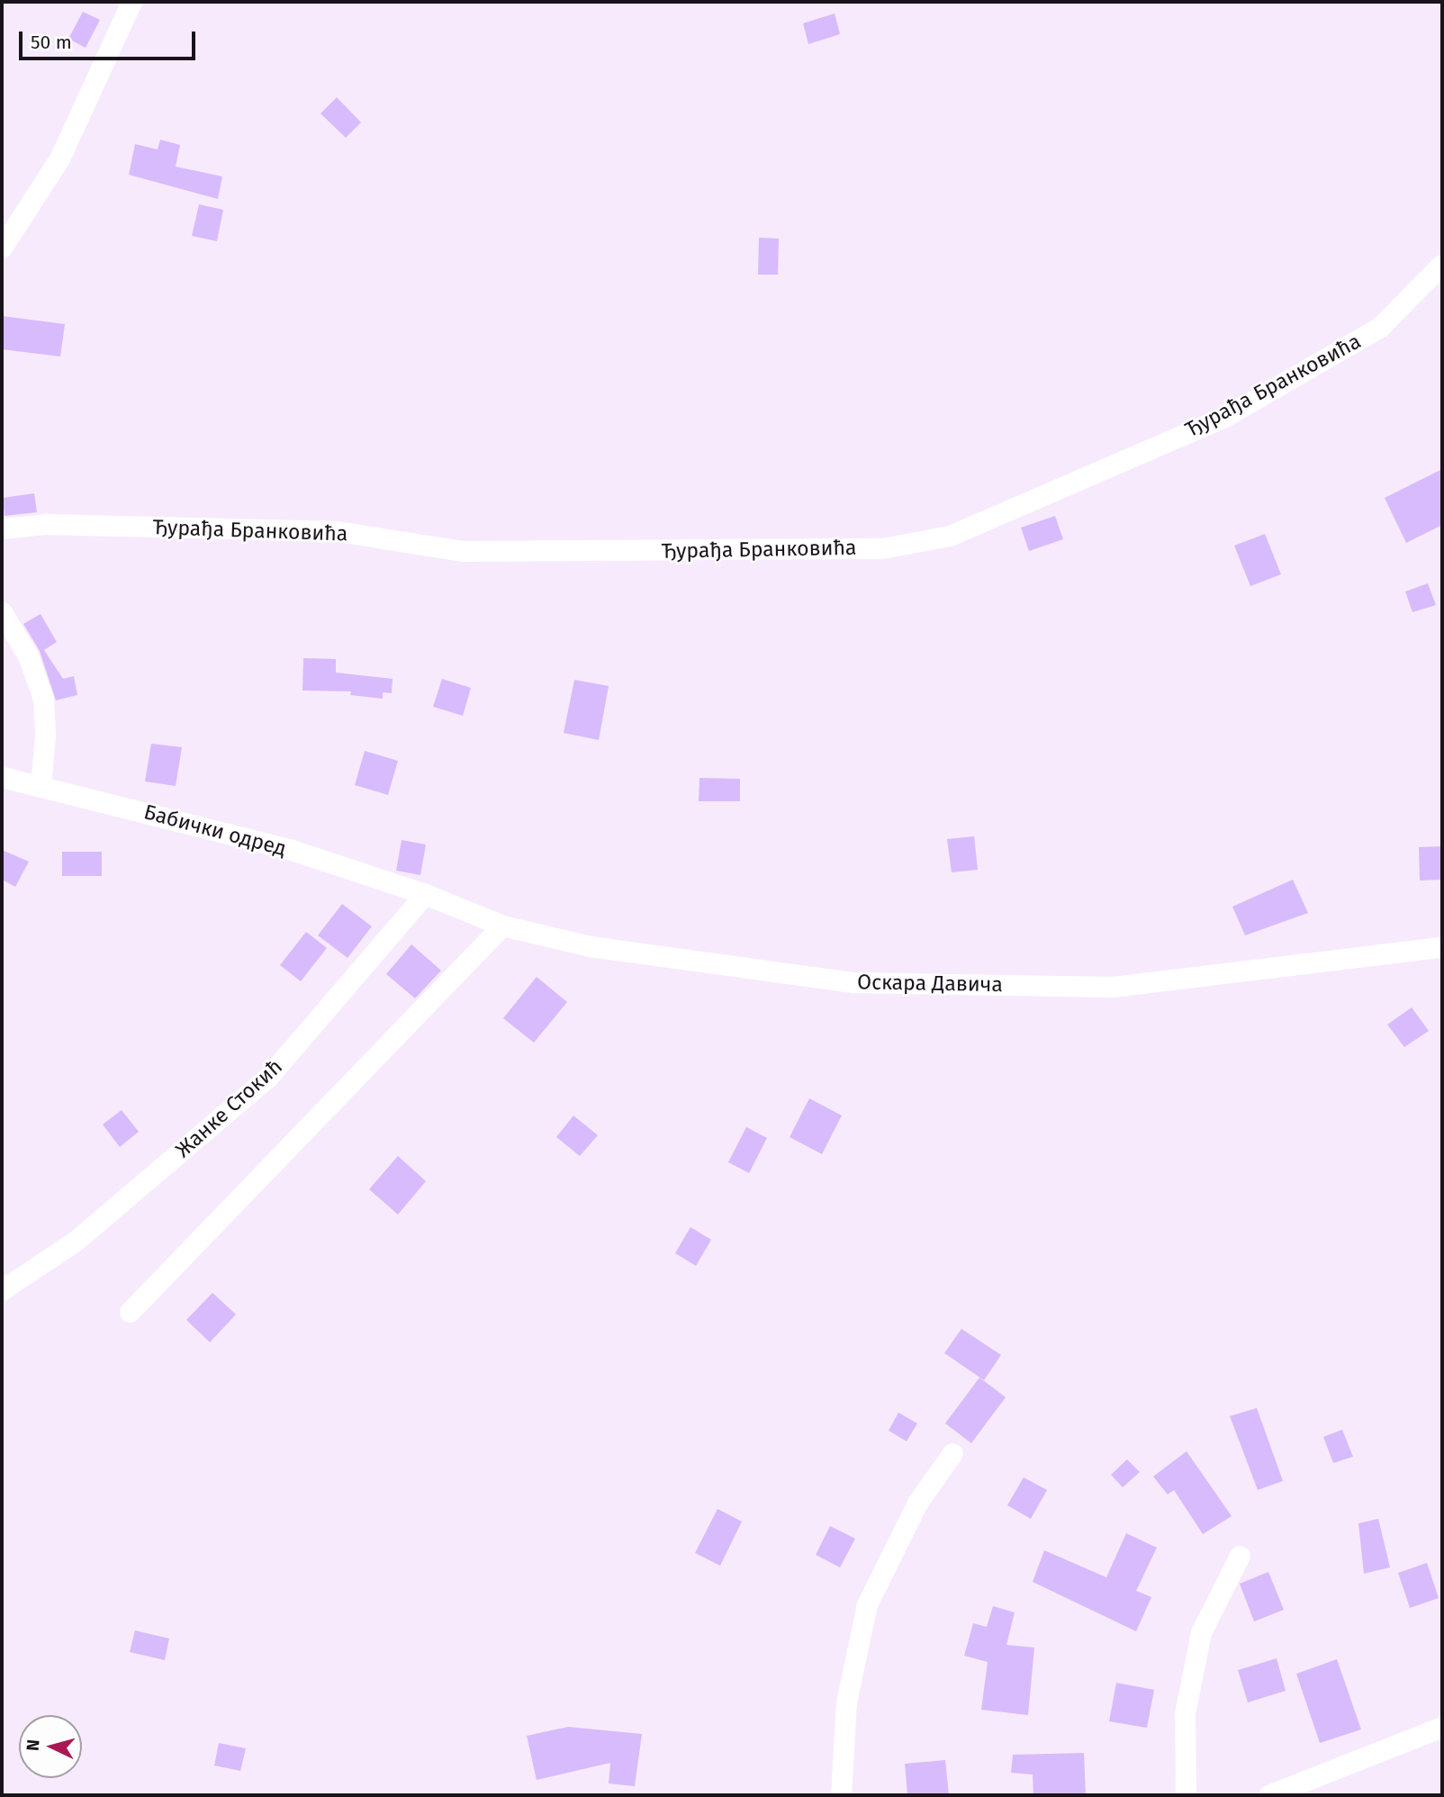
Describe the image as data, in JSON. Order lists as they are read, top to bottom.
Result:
{
  "streets": {
    "street": [
      "Ђурађа Бранковића",
      "Бабички одред",
      "Оскара Давича",
      "Жанке Стокић"
    ]
  },
  "crossings": [
    ["Бабички одред", "Оскара Давича"],
    ["Бабички одред", "Жанке Стокић"],
    ["Оскара Давича", "Жанке Стокић"]
  ],
  "scale_bar": "50 m",
  "north": "left"
}
